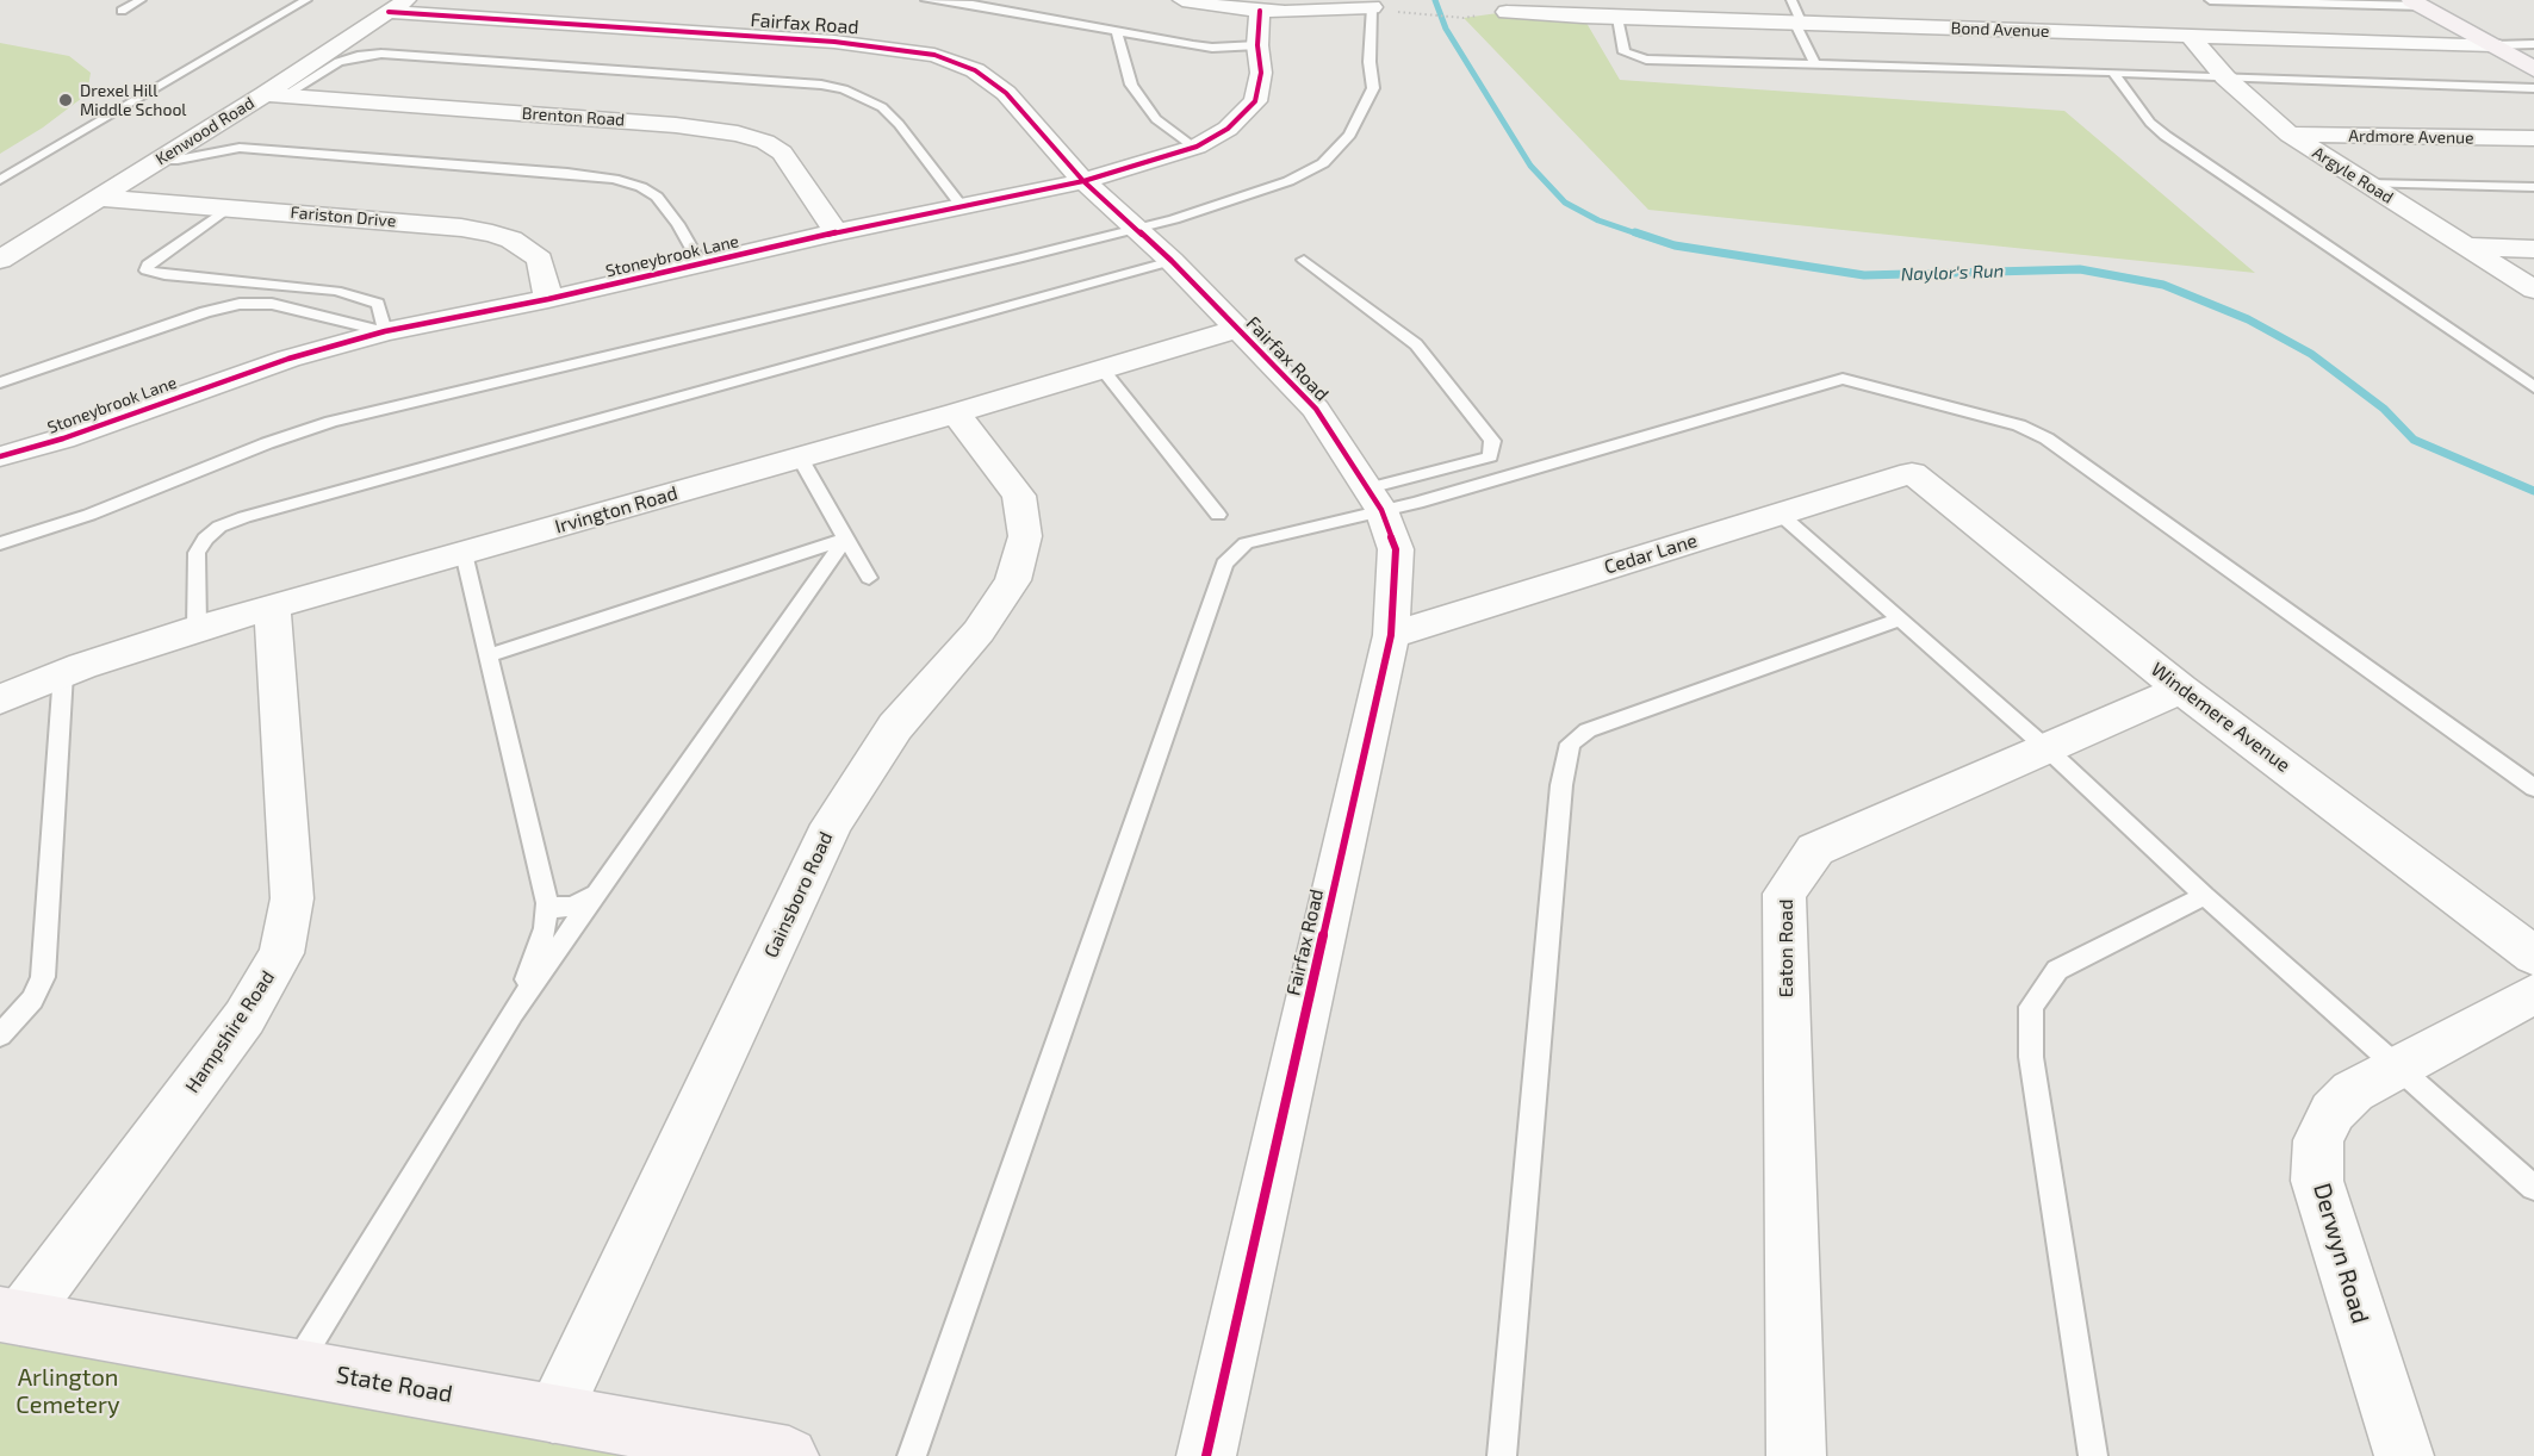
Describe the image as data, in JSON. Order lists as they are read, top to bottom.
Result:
{
  "streets": {
    "main road": ["State Road"],
    "street": [
      "Fairfax Road",
      "Bond Avenue",
      "Brenton Road",
      "Kenwood Road",
      "Ardmore Avenue",
      "Argyle Road",
      "Fariston Drive",
      "Stoneybrook Lane",
      "Irvington Road",
      "Cedar Lane",
      "Windemere Avenue",
      "Gainsboro Road",
      "Eaton Road",
      "Hampshire Road",
      "Derwyn Road"
    ]
  },
  "crossings": [
    ["Fairfax Road", "Kenwood Road"],
    ["Fairfax Road", "Stoneybrook Lane"],
    ["Fairfax Road", "Irvington Road"],
    ["Fairfax Road", "Cedar Lane"],
    ["Bond Avenue", "Argyle Road"],
    ["Brenton Road", "Kenwood Road"],
    ["Brenton Road", "Stoneybrook Lane"],
    ["Kenwood Road", "Fariston Drive"],
    ["Ardmore Avenue", "Argyle Road"],
    ["Fariston Drive", "Stoneybrook Lane"],
    ["Irvington Road", "Gainsboro Road"],
    ["Irvington Road", "Hampshire Road"],
    ["Cedar Lane", "Windemere Avenue"],
    ["Windemere Avenue", "Eaton Road"],
    ["Gainsboro Road", "State Road"],
    ["Hampshire Road", "State Road"]
  ],
  "water": ["Naylor's Run"],
  "parks": ["Arlington Cemetery"],
  "places": ["Drexel Hill Middle School"]
}
